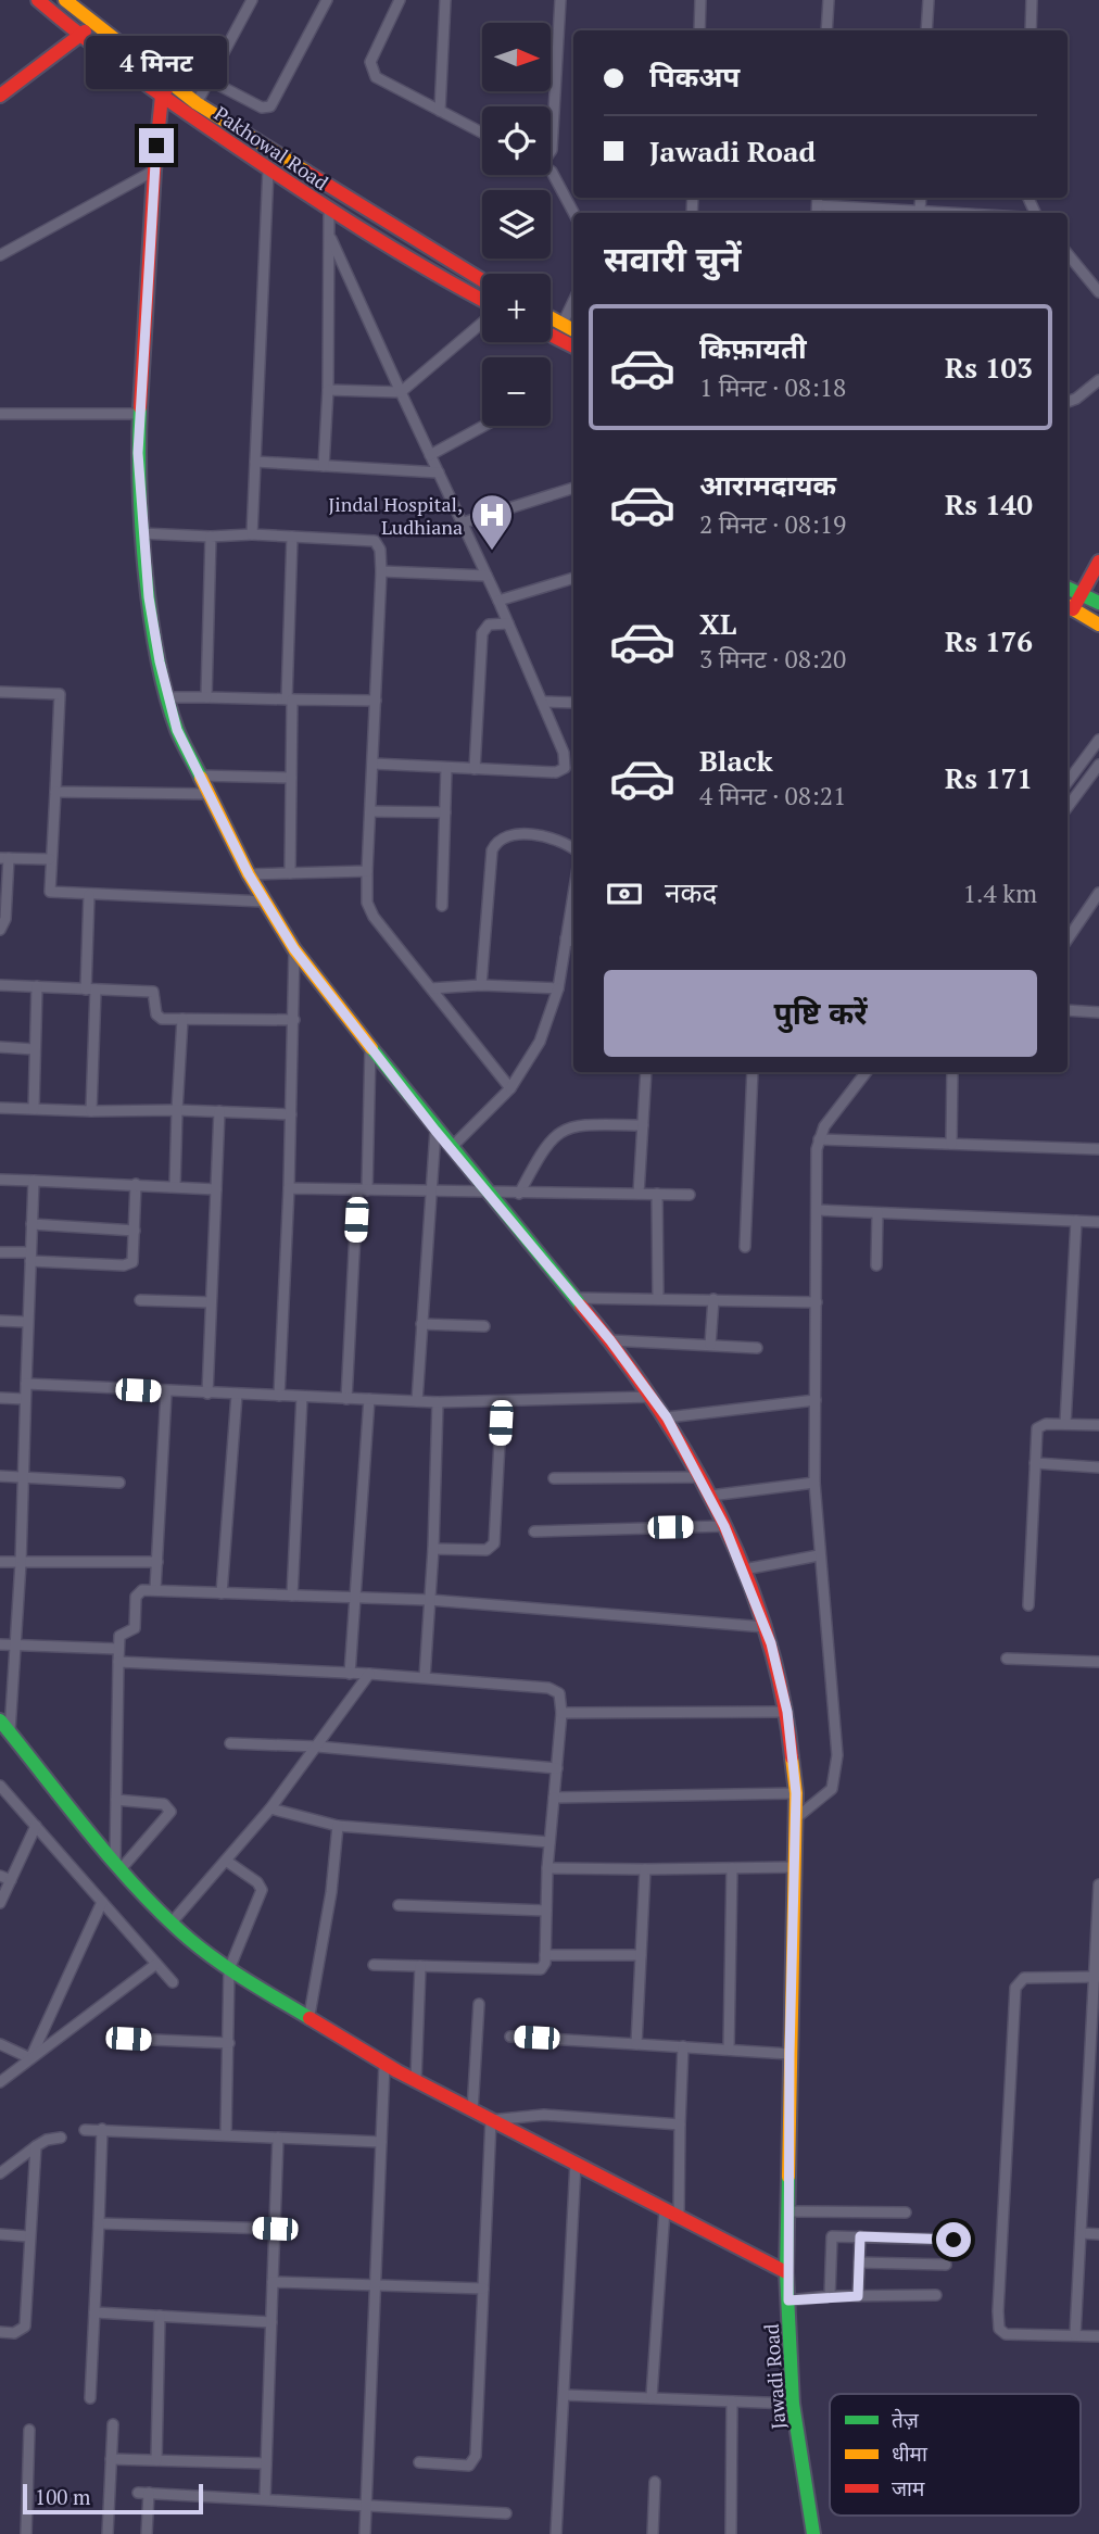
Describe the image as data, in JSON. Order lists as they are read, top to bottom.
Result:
{
  "streets": {
    "street": ["Pakhowal Road", "Jawadi Road"]
  },
  "crossings": [
    ["Pakhowal Road", "Jawadi Road"]
  ],
  "places": {
    "hospital": ["Jindal Hospital, Ludhiana"]
  },
  "legend": ["तेज़", "धीमा", "जाम"],
  "scale_bar": "100 m",
  "north": "right",
  "page": {
    "map_buttons": ["+", "−"],
    "banner": ["पिकअप", "Jawadi Road"],
    "bubble": "4 मिनट",
    "heading": "सवारी चुनें",
    "list": [
      {
        "name": "किफ़ायती",
        "note": "1 मिनट · 08:18",
        "value": "Rs 103"
      },
      {
        "name": "आरामदायक",
        "note": "2 मिनट · 08:19",
        "value": "Rs 140"
      },
      {
        "name": "XL",
        "note": "3 मिनट · 08:20",
        "value": "Rs 176"
      },
      {
        "name": "Black",
        "note": "4 मिनट · 08:21",
        "value": "Rs 171"
      }
    ],
    "pay": ["नकद", "1.4 km"],
    "buttons": "पुष्टि करें",
    "scale": "100 m"
  }
}
